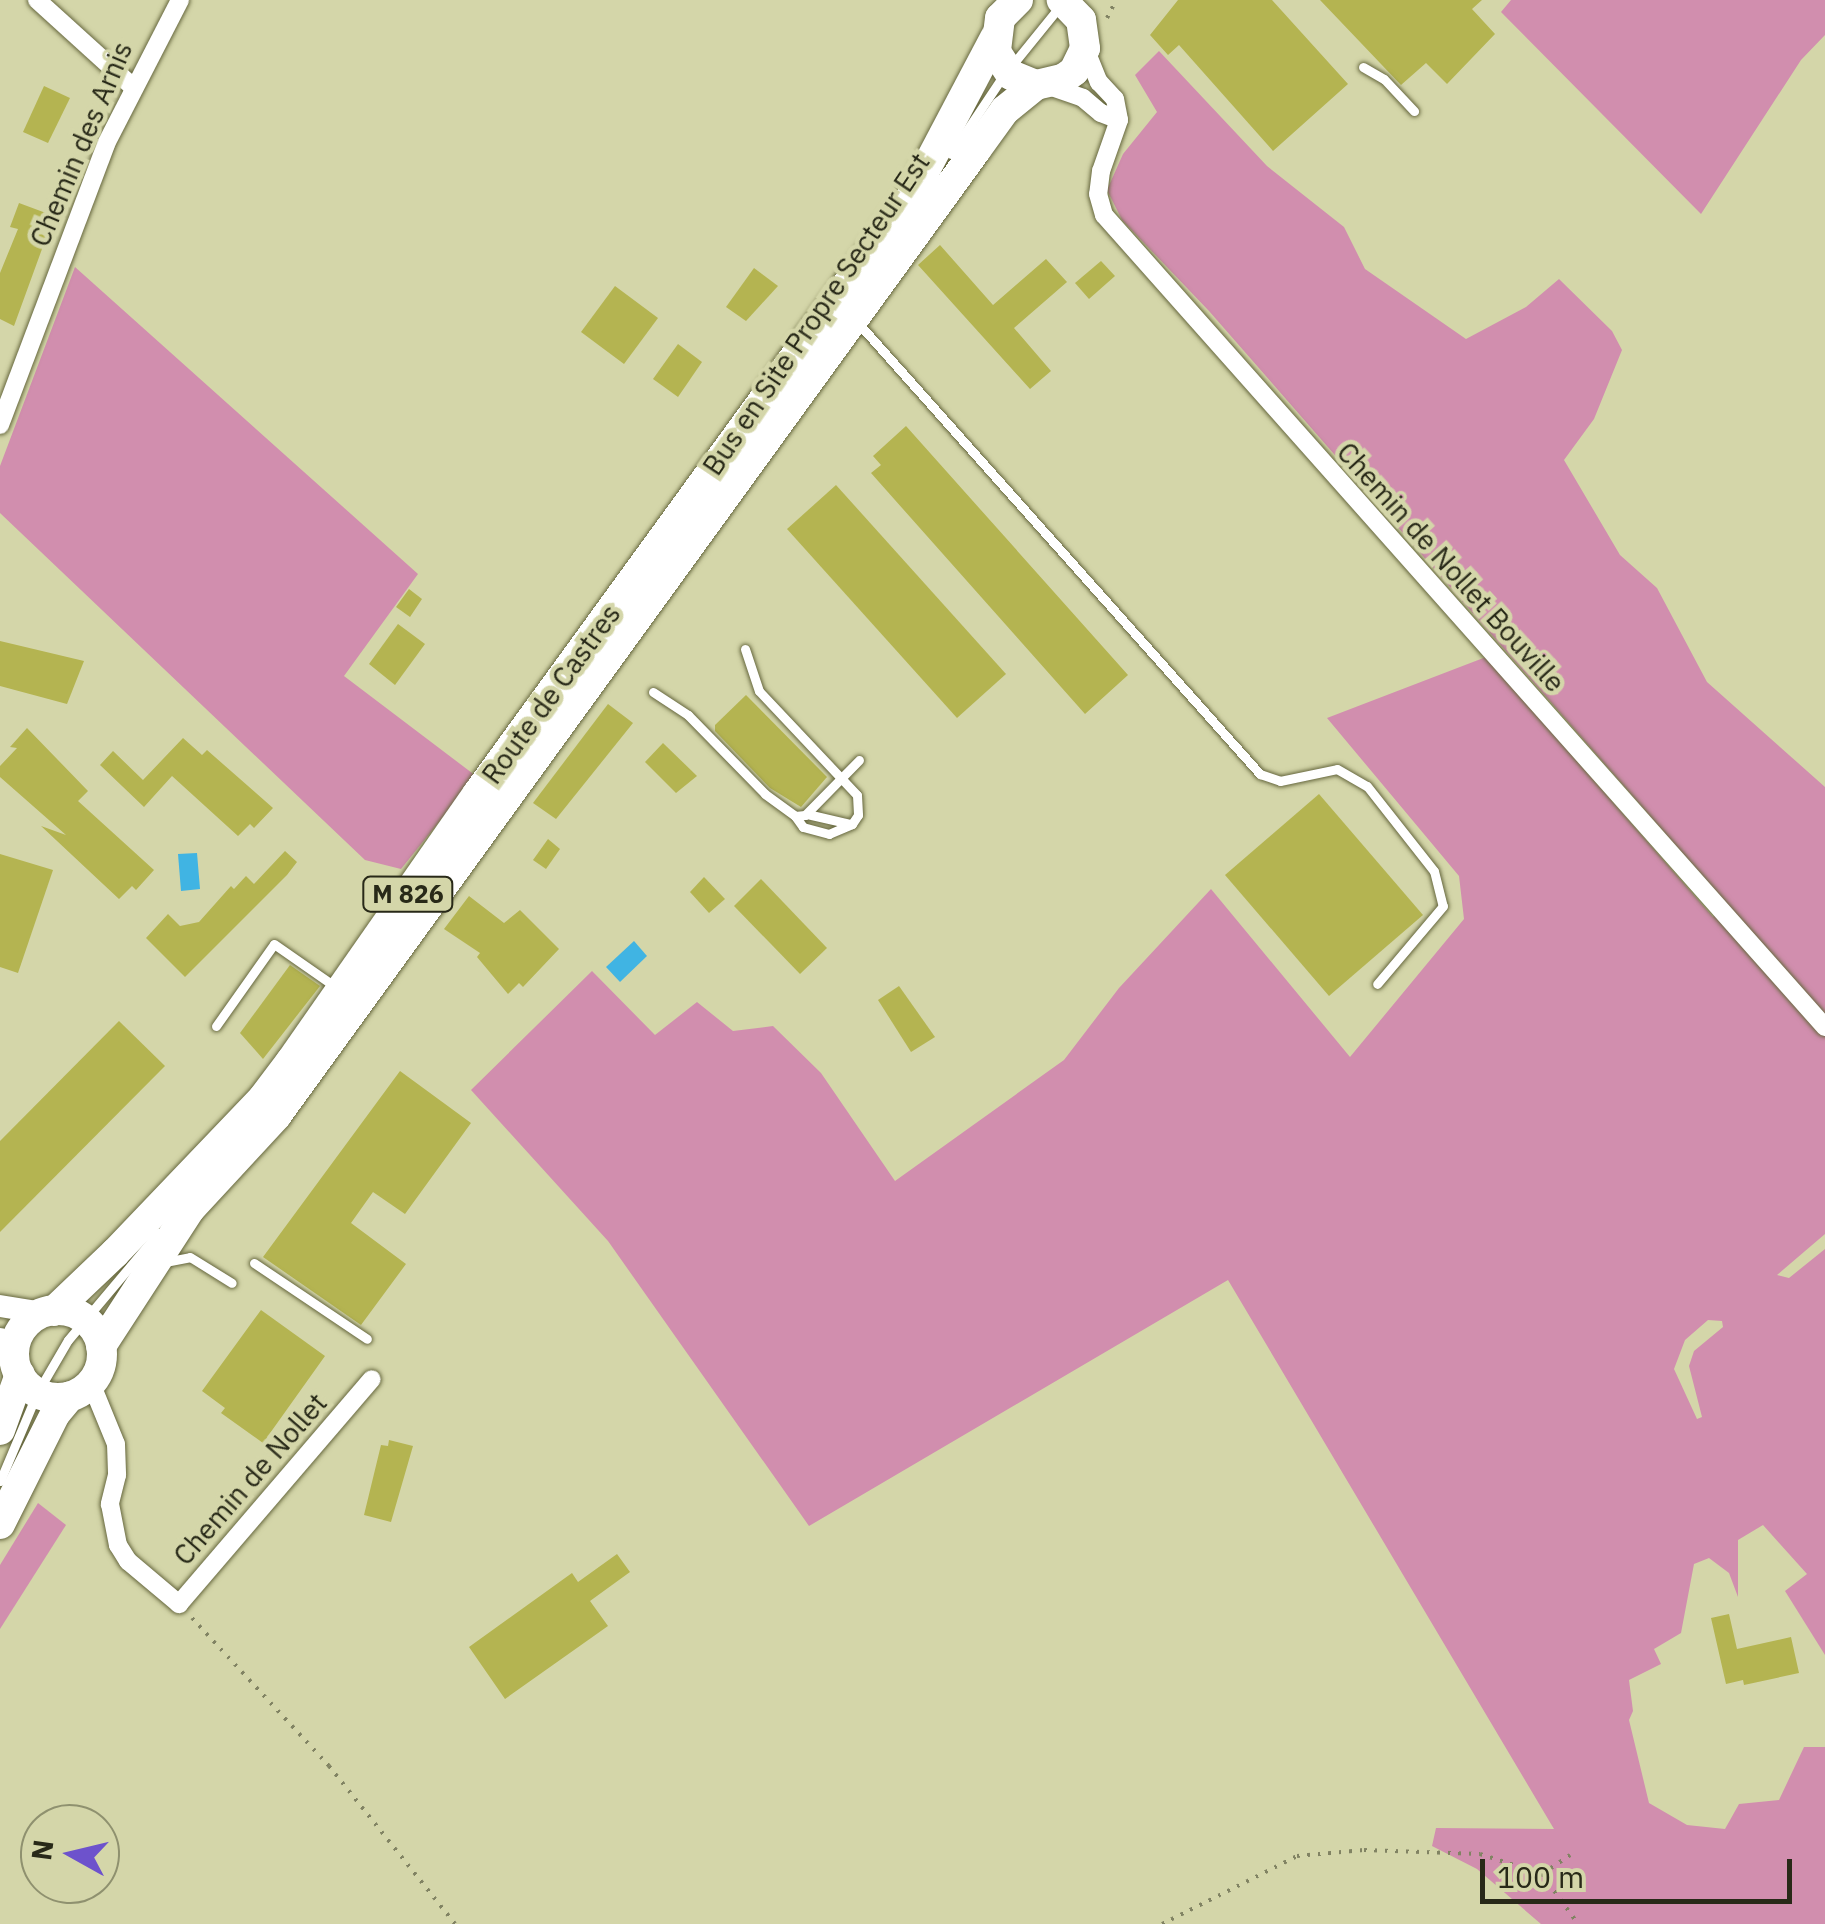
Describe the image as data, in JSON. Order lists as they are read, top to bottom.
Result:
{
  "streets": {
    "main road": ["Route de Castres", "M 826"],
    "street": ["Chemin des Arnis", "Chemin de Nollet Bouville", "Chemin de Nollet"],
    "lane": ["Bus en Site Propre Secteur Est"]
  },
  "crossings": [
    ["Bus en Site Propre Secteur Est", "Route de Castres"],
    ["Route de Castres", "M 826"],
    ["M 826", "Chemin de Nollet"]
  ],
  "scale_bar": "100 m",
  "north": "left"
}
